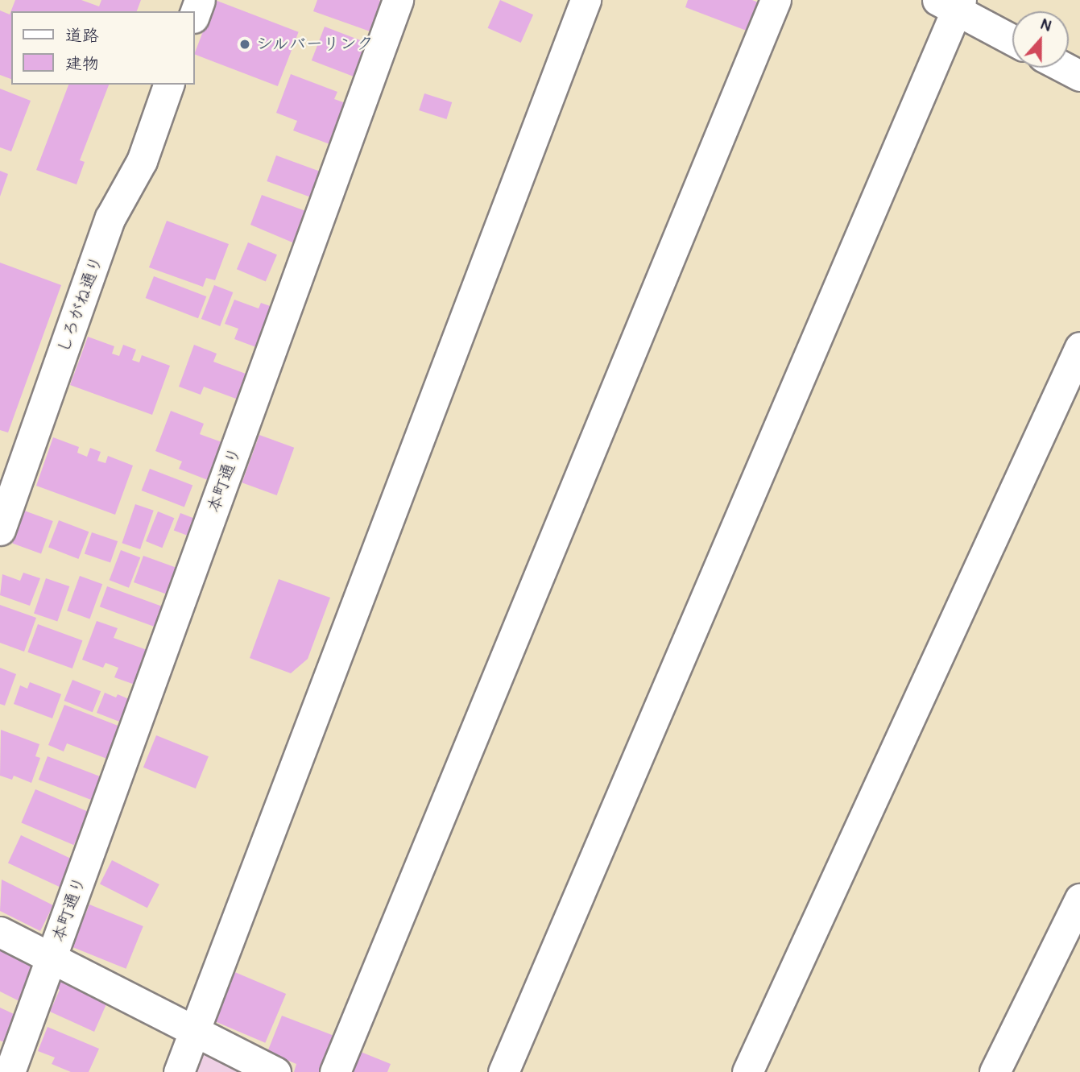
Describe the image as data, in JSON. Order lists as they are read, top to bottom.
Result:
{
  "streets": {
    "street": ["しろがね通り", "本町通り"]
  },
  "places": ["シルバーリンク"],
  "legend": ["道路", "建物"],
  "north": "top"
}
